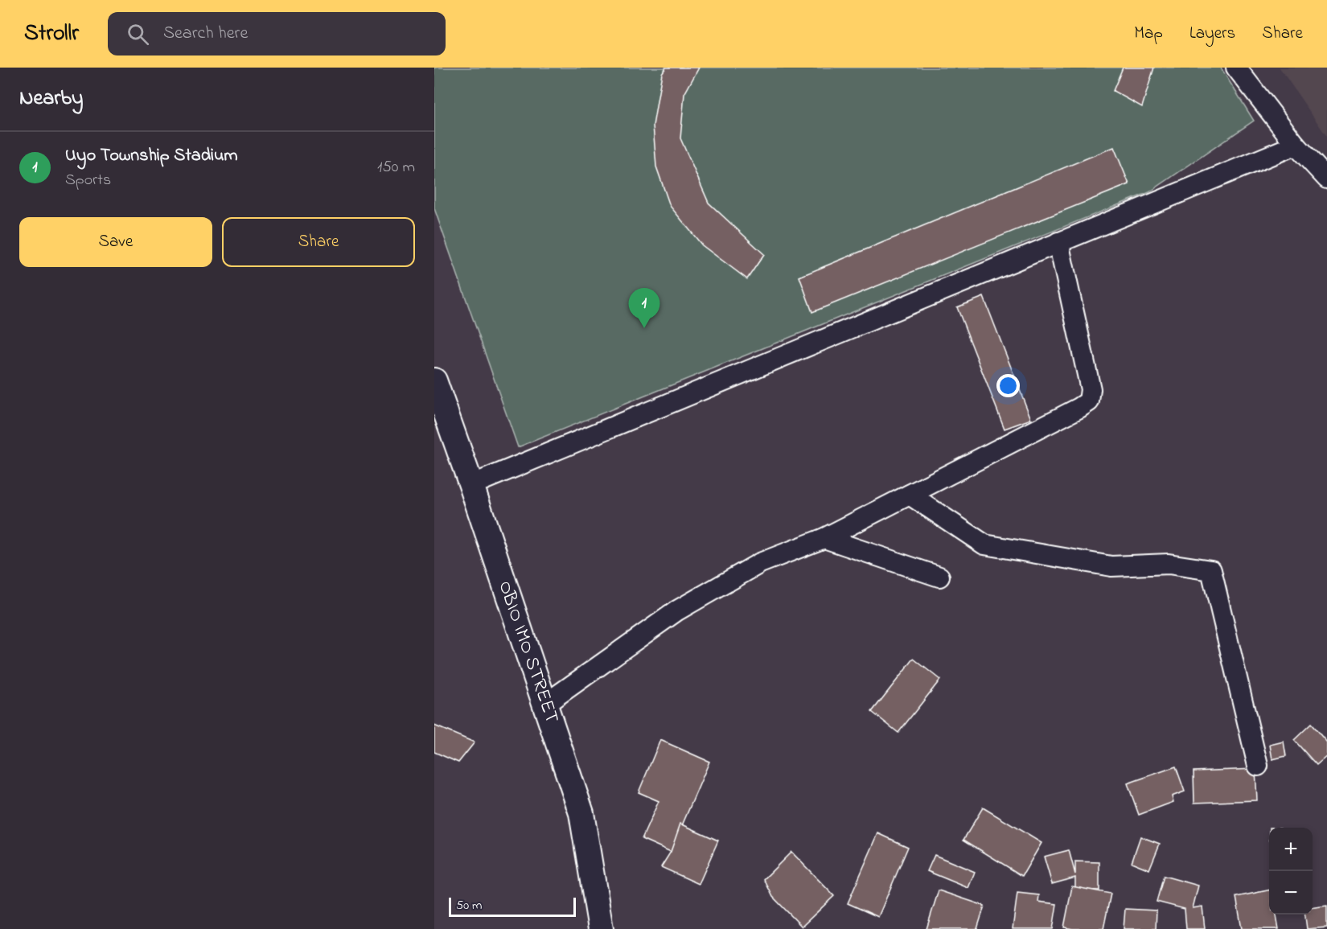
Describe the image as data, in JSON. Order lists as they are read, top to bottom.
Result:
{
  "streets": {
    "street": ["OBIO IMO STREET"]
  },
  "scale_bar": "50 m",
  "page": {
    "header": "Strollr",
    "search": "Search here",
    "nav": ["Map", "Layers", "Share"],
    "heading": "Nearby",
    "list": [
      {
        "mark": "1",
        "name": "Uyo Township Stadium",
        "note": "Sports",
        "value": "150 m"
      }
    ],
    "buttons": ["Save", "Share"],
    "pins": "1",
    "map_buttons": ["+", "−"],
    "scale": "50 m"
  }
}
